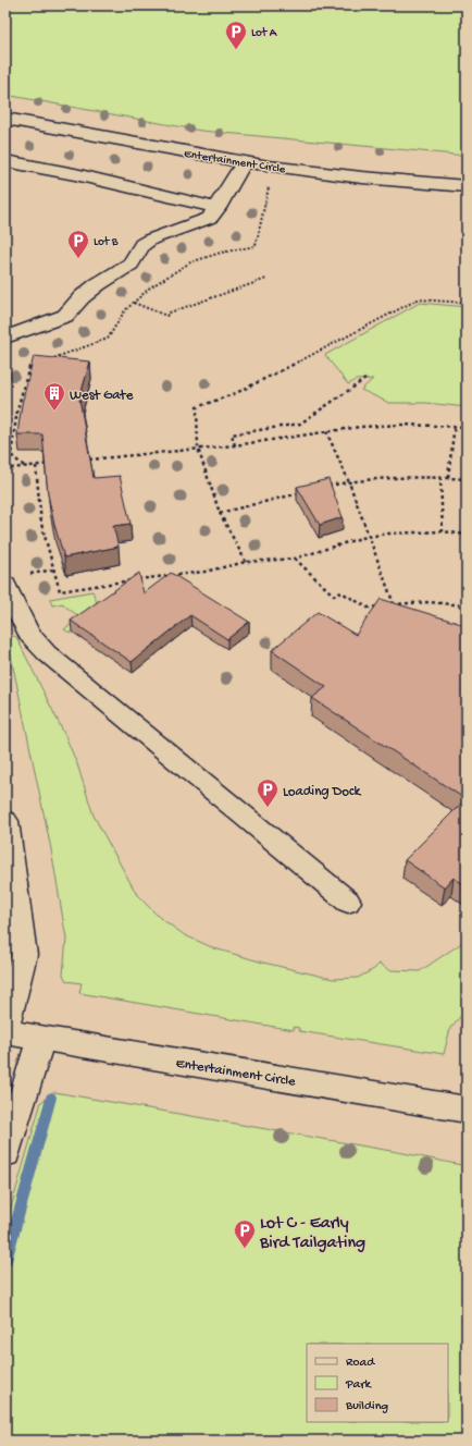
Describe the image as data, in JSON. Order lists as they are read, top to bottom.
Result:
{
  "streets": {
    "street": ["Entertainment Circle"]
  },
  "places": {
    "parking": [
      "Lot A",
      "Lot B",
      "Loading Dock",
      "Lot C - Early Bird Tailgating"
    ],
    "building": ["West Gate"]
  },
  "legend": ["Road", "Park", "Building"]
}
